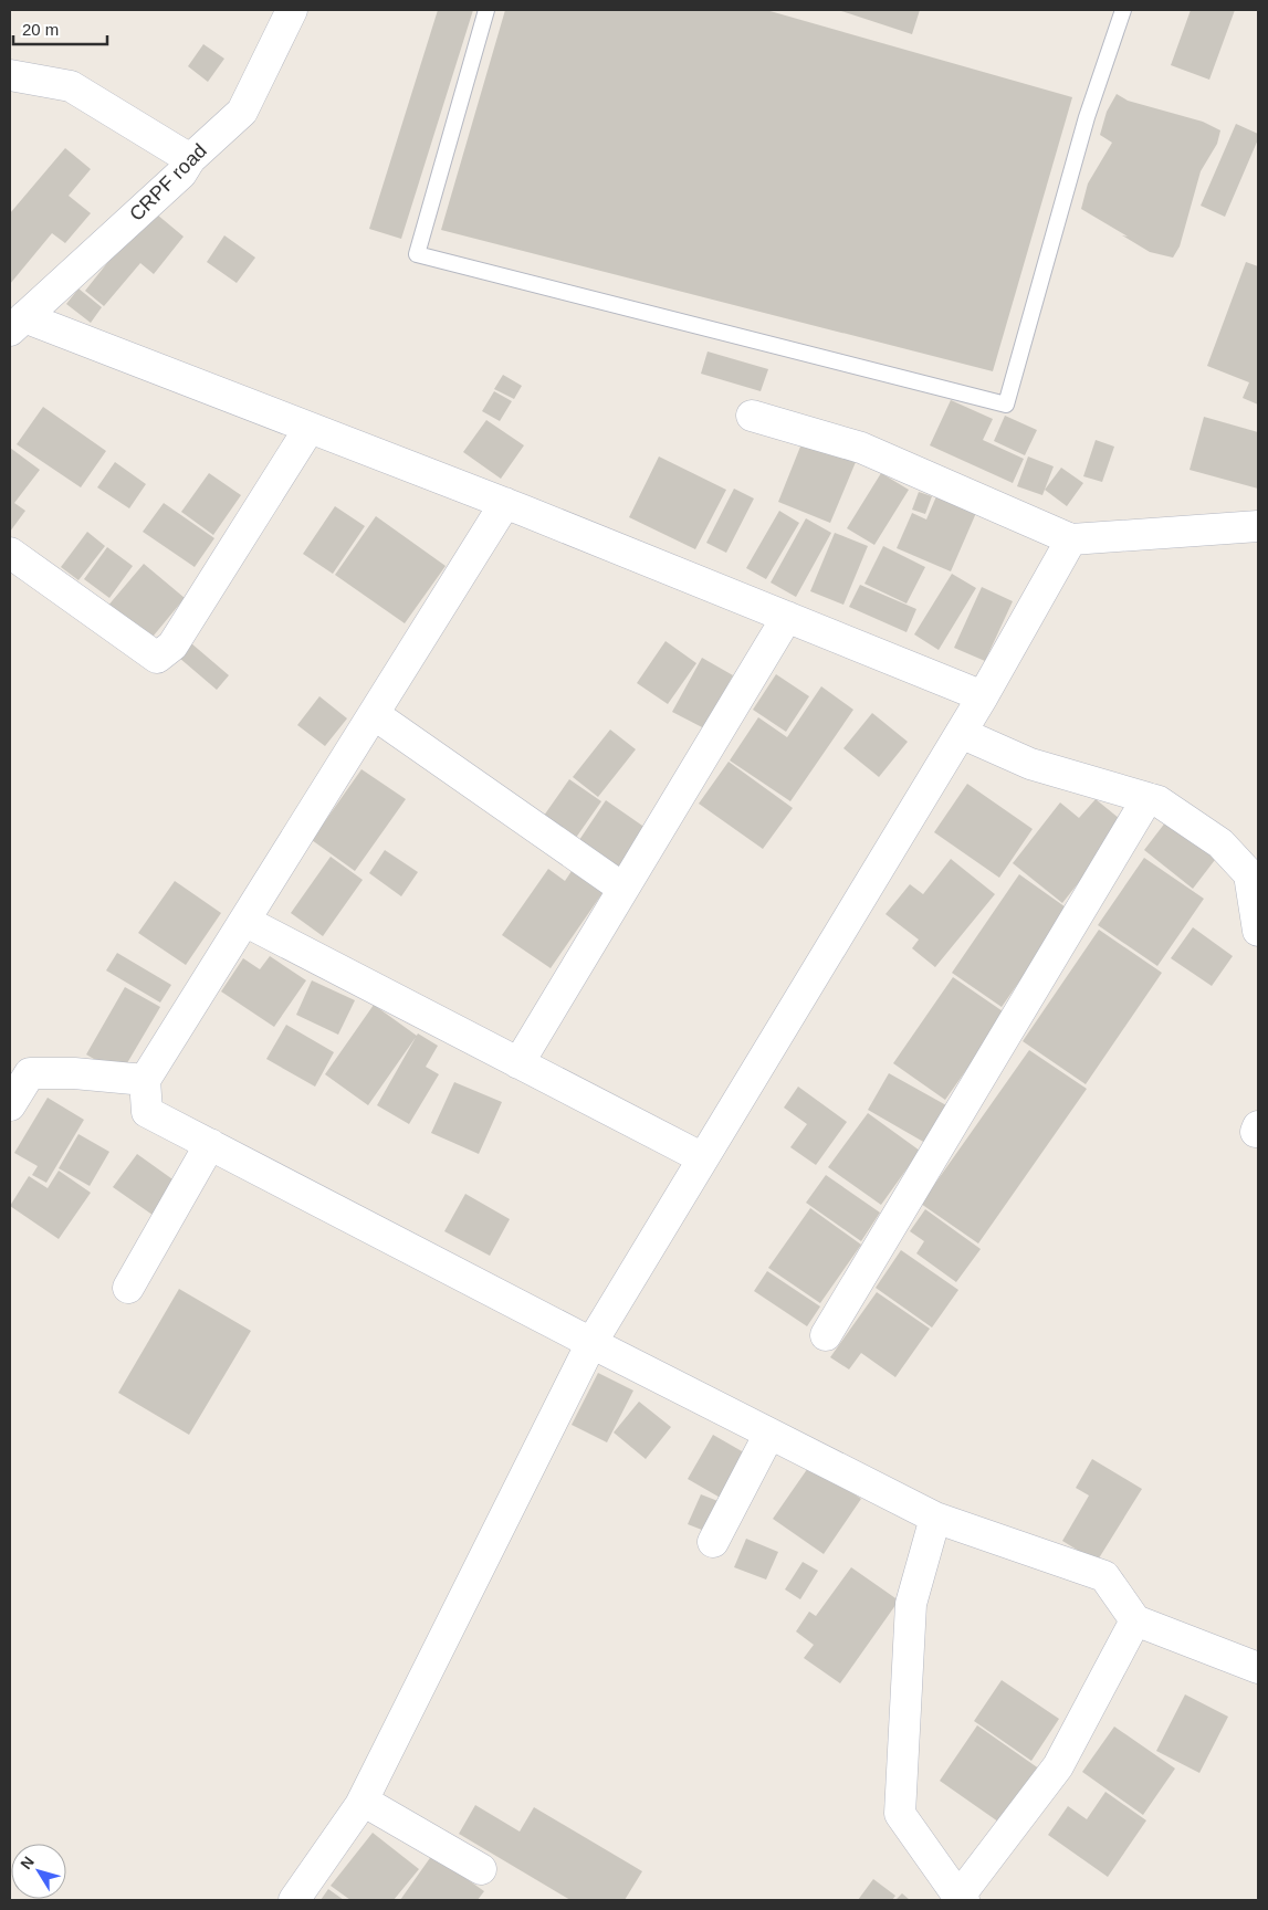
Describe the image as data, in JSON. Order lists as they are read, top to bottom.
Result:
{
  "streets": {
    "street": ["CRPF road"]
  },
  "scale_bar": "20 m",
  "north": "top left"
}
